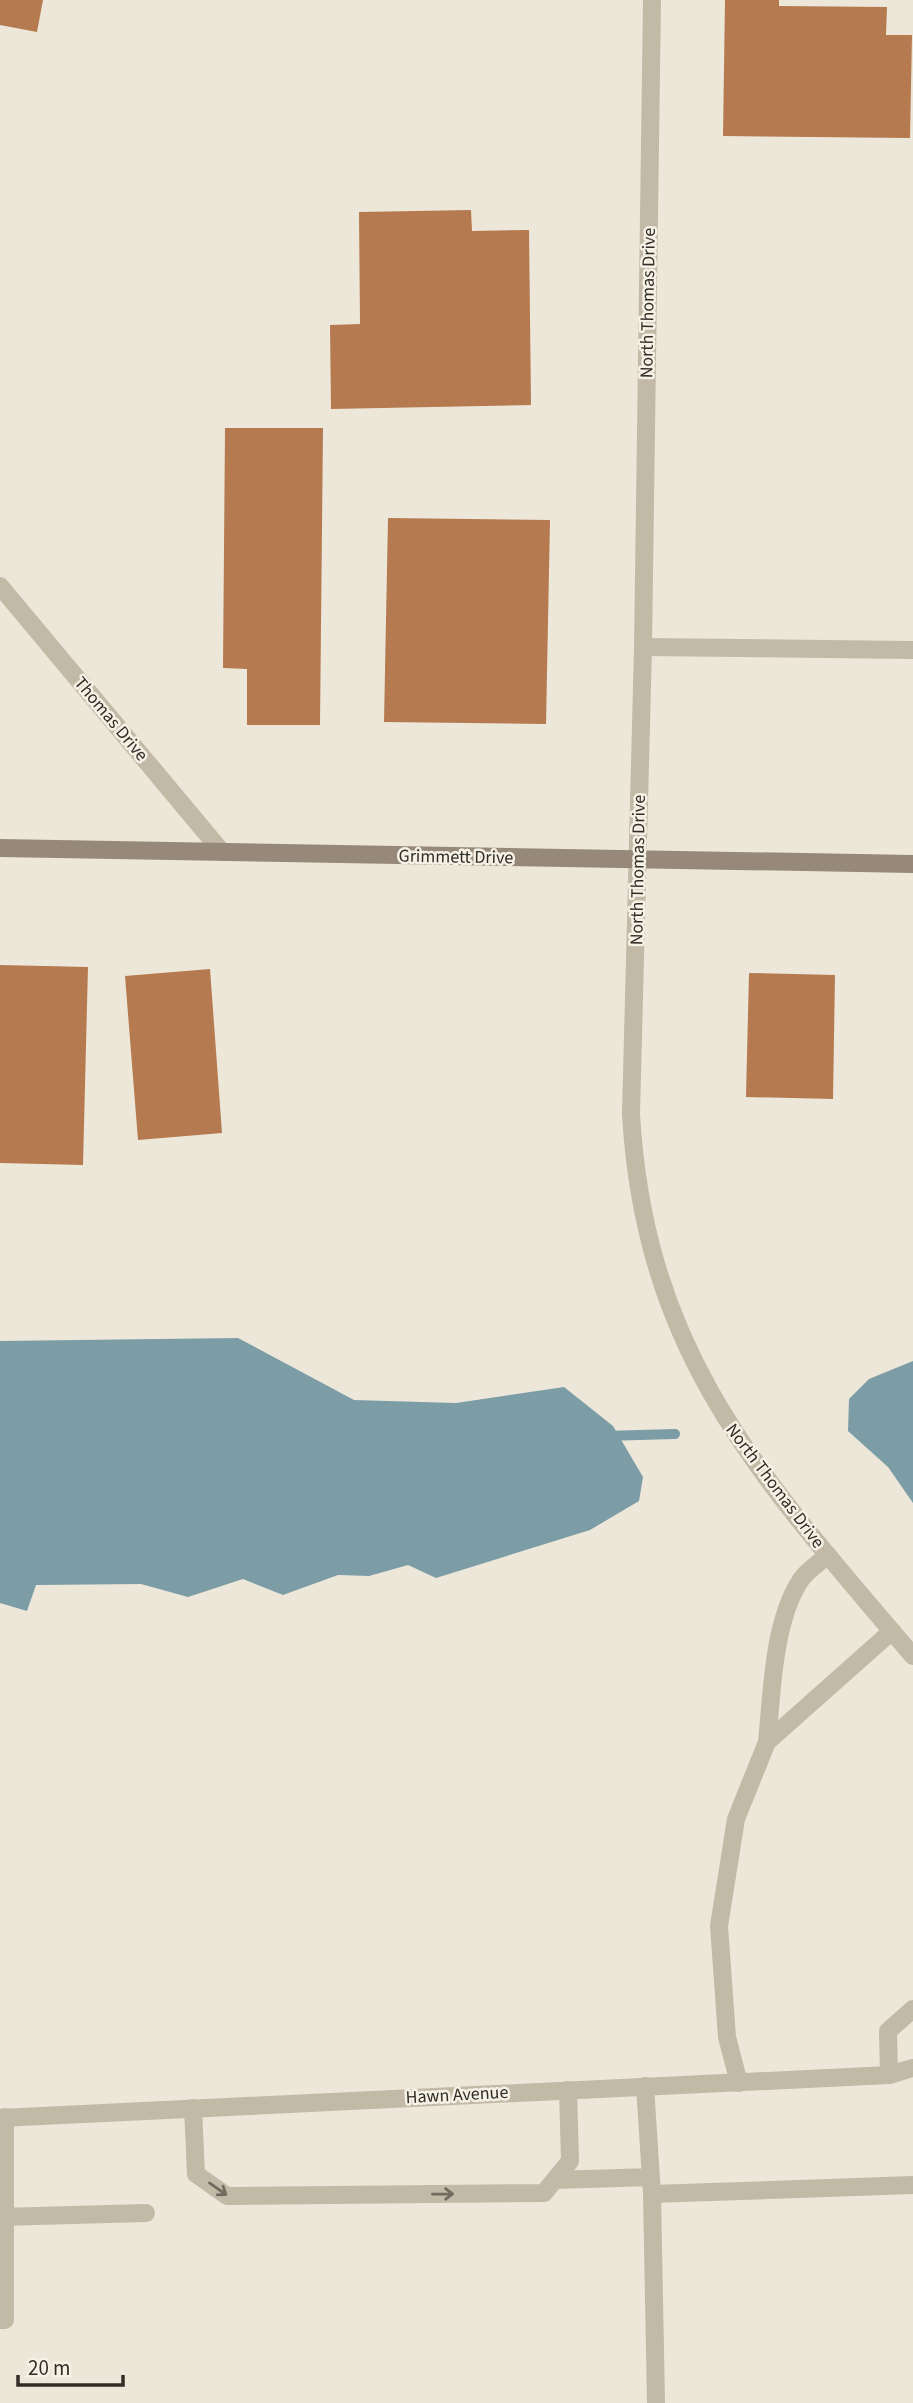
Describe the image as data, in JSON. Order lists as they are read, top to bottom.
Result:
{
  "streets": {
    "main road": ["Grimmett Drive"],
    "street": ["North Thomas Drive", "Thomas Drive", "Hawn Avenue"]
  },
  "crossings": [
    ["North Thomas Drive", "Grimmett Drive"],
    ["Thomas Drive", "Grimmett Drive"]
  ],
  "scale_bar": "20 m"
}
